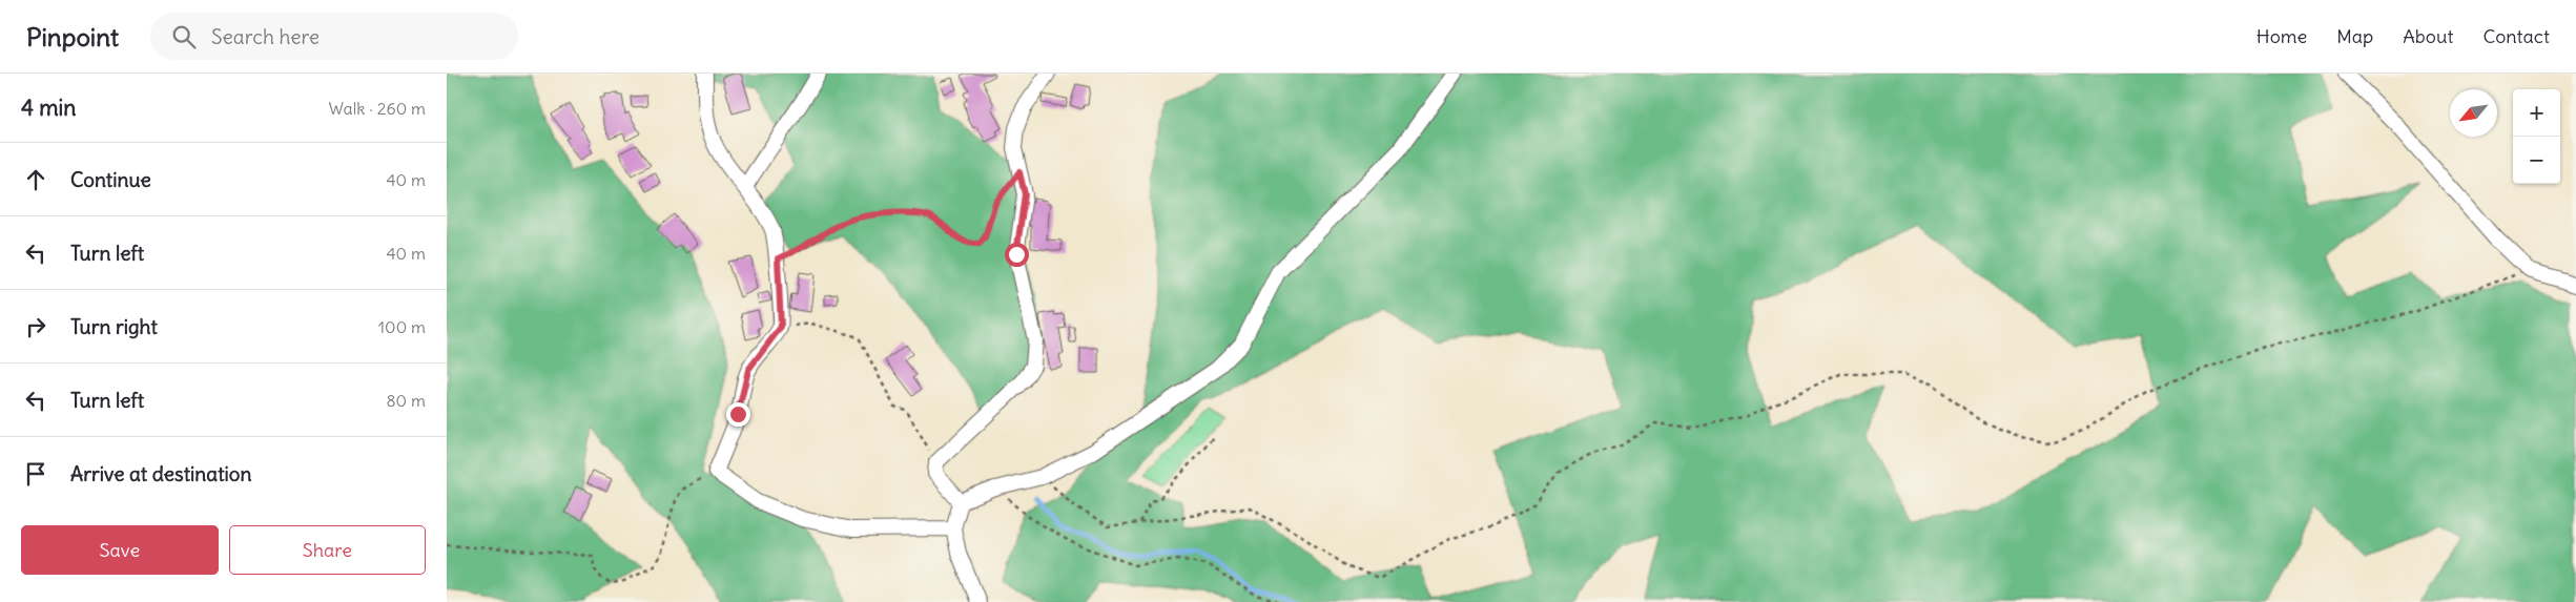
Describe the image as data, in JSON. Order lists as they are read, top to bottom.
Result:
{
  "north": "bottom left",
  "page": {
    "header": "Pinpoint",
    "search": "Search here",
    "nav": [
      "Home",
      "Map",
      "About",
      "Contact"
    ],
    "heading": ["4 min", "Walk · 260 m"],
    "map_buttons": ["+", "−"],
    "list": [
      ["Continue", "40 m"],
      ["Turn left", "40 m"],
      ["Turn right", "100 m"],
      ["Turn left", "80 m"],
      "Arrive at destination"
    ],
    "buttons": ["Save", "Share"]
  }
}
